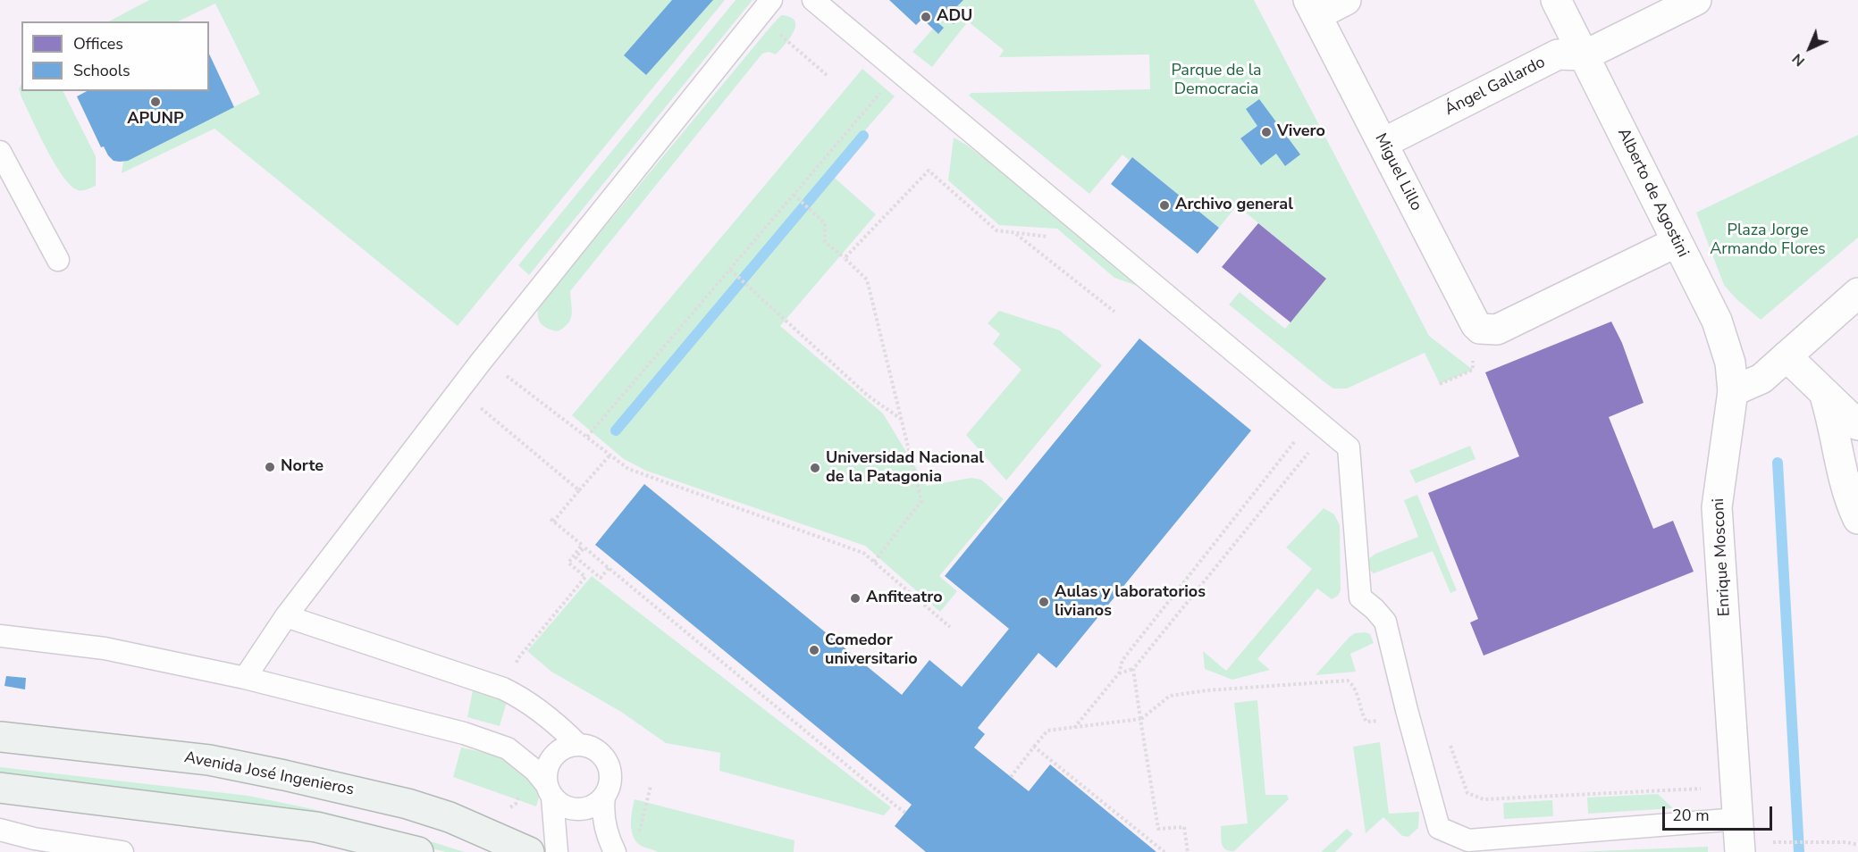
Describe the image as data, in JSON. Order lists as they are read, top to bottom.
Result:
{
  "streets": {
    "main road": ["Avenida José Ingenieros"],
    "street": [
      "Ángel Gallardo",
      "Miguel Lillo",
      "Alberto de Agostini",
      "Enrique Mosconi"
    ]
  },
  "crossings": [
    ["Ángel Gallardo", "Miguel Lillo"],
    ["Ángel Gallardo", "Alberto de Agostini"],
    ["Miguel Lillo", "Alberto de Agostini"],
    ["Alberto de Agostini", "Enrique Mosconi"]
  ],
  "parks": ["Parque de la Democracia", "Plaza Jorge Armando Flores"],
  "places": [
    "ADU",
    "APUNP",
    "Vivero",
    "Archivo general",
    "Norte",
    "Universidad Nacional de la Patagonia",
    "Anfiteatro",
    "Aulas y laboratorios livianos",
    "Comedor universitario"
  ],
  "legend": ["Offices", "Schools"],
  "scale_bar": "20 m",
  "north": "bottom left"
}
